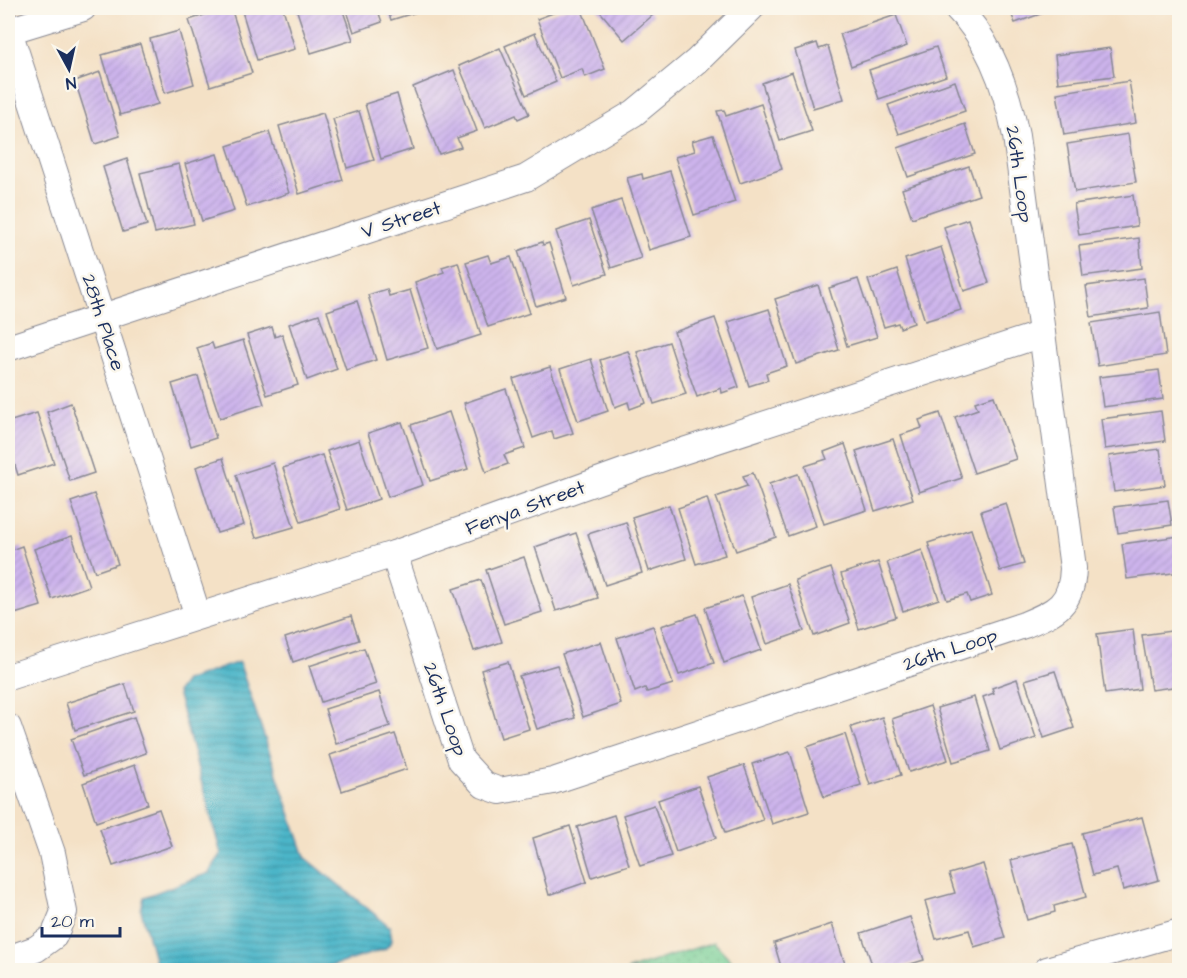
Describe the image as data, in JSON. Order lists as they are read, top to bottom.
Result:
{
  "streets": {
    "street": [
      "26th Loop",
      "V Street",
      "28th Place",
      "Fenya Street"
    ]
  },
  "crossings": [
    ["26th Loop", "Fenya Street"],
    ["V Street", "28th Place"],
    ["28th Place", "Fenya Street"]
  ],
  "scale_bar": "20 m",
  "north": "bottom"
}
